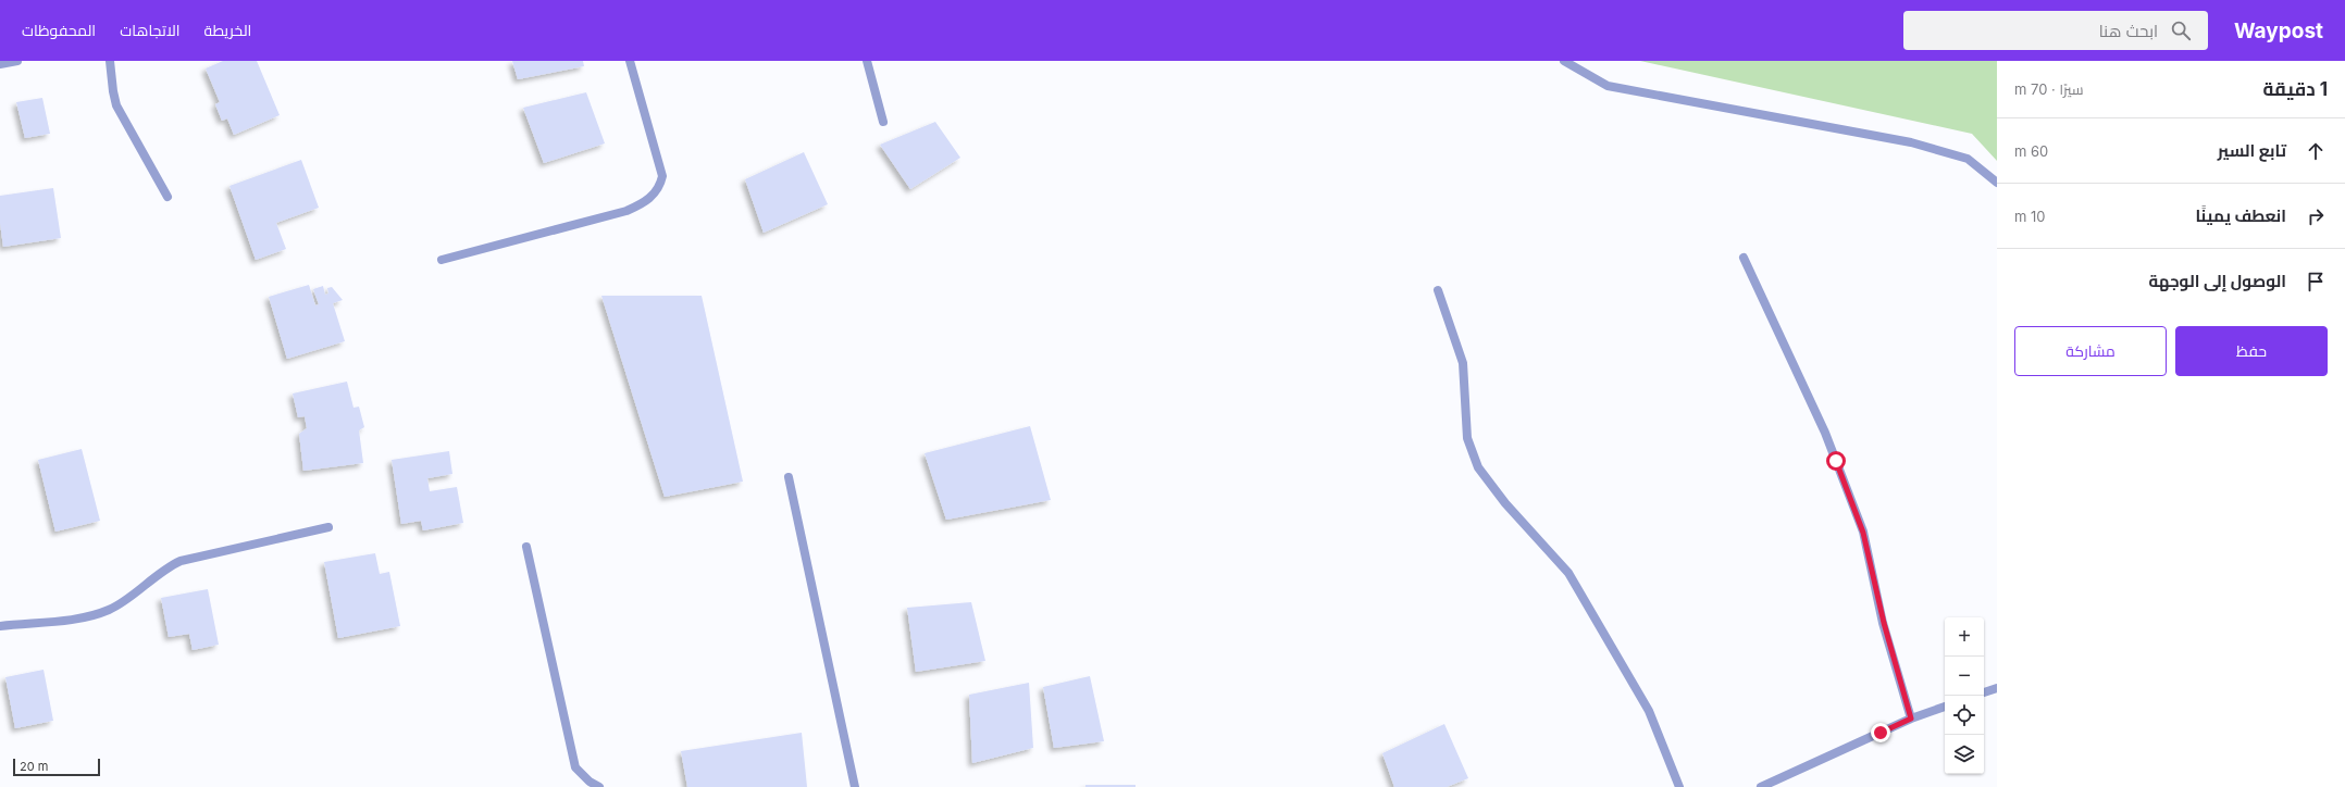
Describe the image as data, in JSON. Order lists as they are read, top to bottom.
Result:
{
  "scale_bar": "20 m",
  "page": {
    "header": "Waypost",
    "search": "ابحث هنا",
    "nav": ["الخريطة", "الاتجاهات", "المحفوظات"],
    "heading": ["1 دقيقة", "سيرًا · 70 m"],
    "list": [
      ["تابع السير", "60 m"],
      ["انعطف يمينًا", "10 m"],
      "الوصول إلى الوجهة"
    ],
    "buttons": ["حفظ", "مشاركة"],
    "map_buttons": ["+", "−"],
    "scale": "20 m"
  }
}
